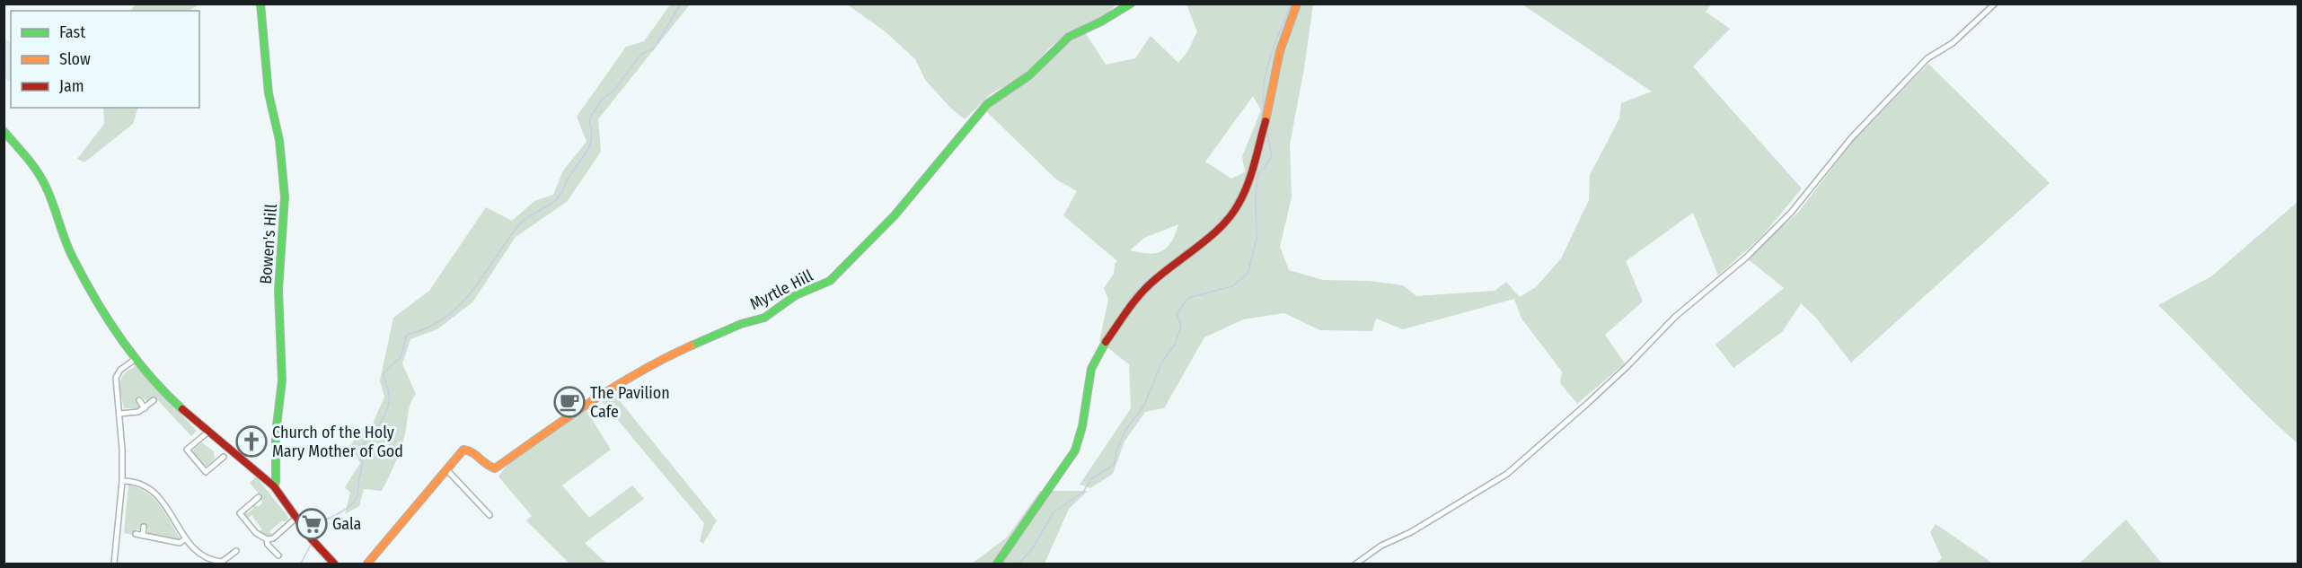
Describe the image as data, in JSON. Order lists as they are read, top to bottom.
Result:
{
  "streets": {
    "street": ["Bowen's Hill", "Myrtle Hill"]
  },
  "places": {
    "cafe": ["The Pavilion Cafe"],
    "church": ["Church of the Holy Mary Mother of God"],
    "supermarket": ["Gala"]
  },
  "legend": ["Fast", "Slow", "Jam"]
}
